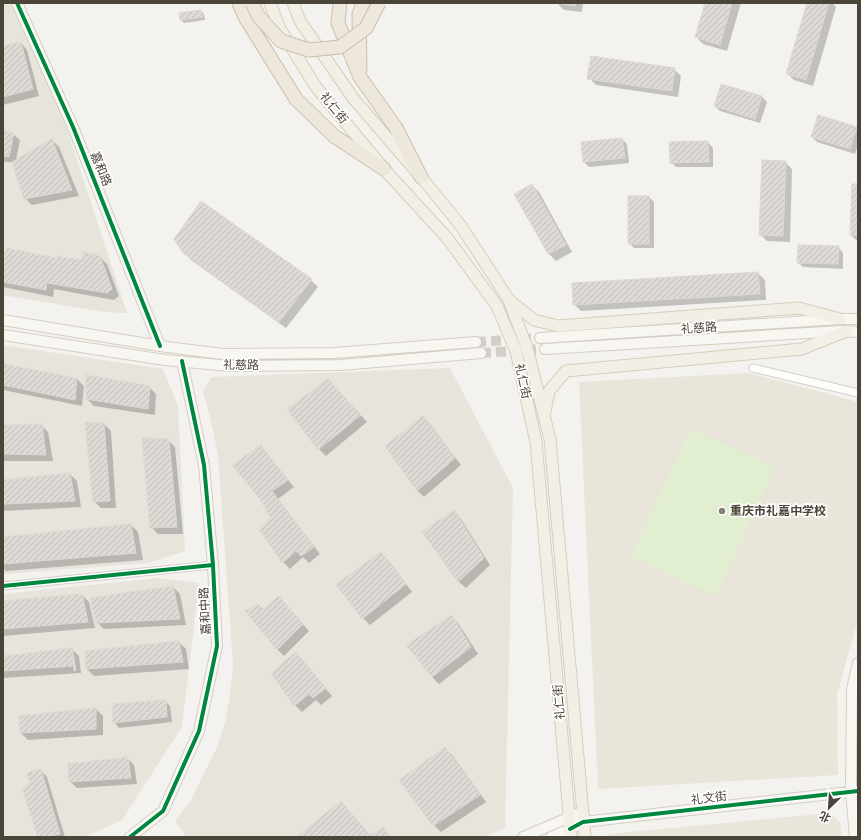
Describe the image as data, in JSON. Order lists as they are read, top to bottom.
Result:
{
  "streets": {
    "main road": [
      "礼仁街",
      "嘉和路",
      "礼慈路",
      "嘉和中路",
      "礼文街"
    ]
  },
  "crossings": [
    ["礼仁街", "礼文街"],
    ["嘉和路", "礼慈路"],
    ["礼慈路", "嘉和中路"]
  ],
  "places": ["重庆市礼嘉中学校"],
  "north": "bottom left"
}
